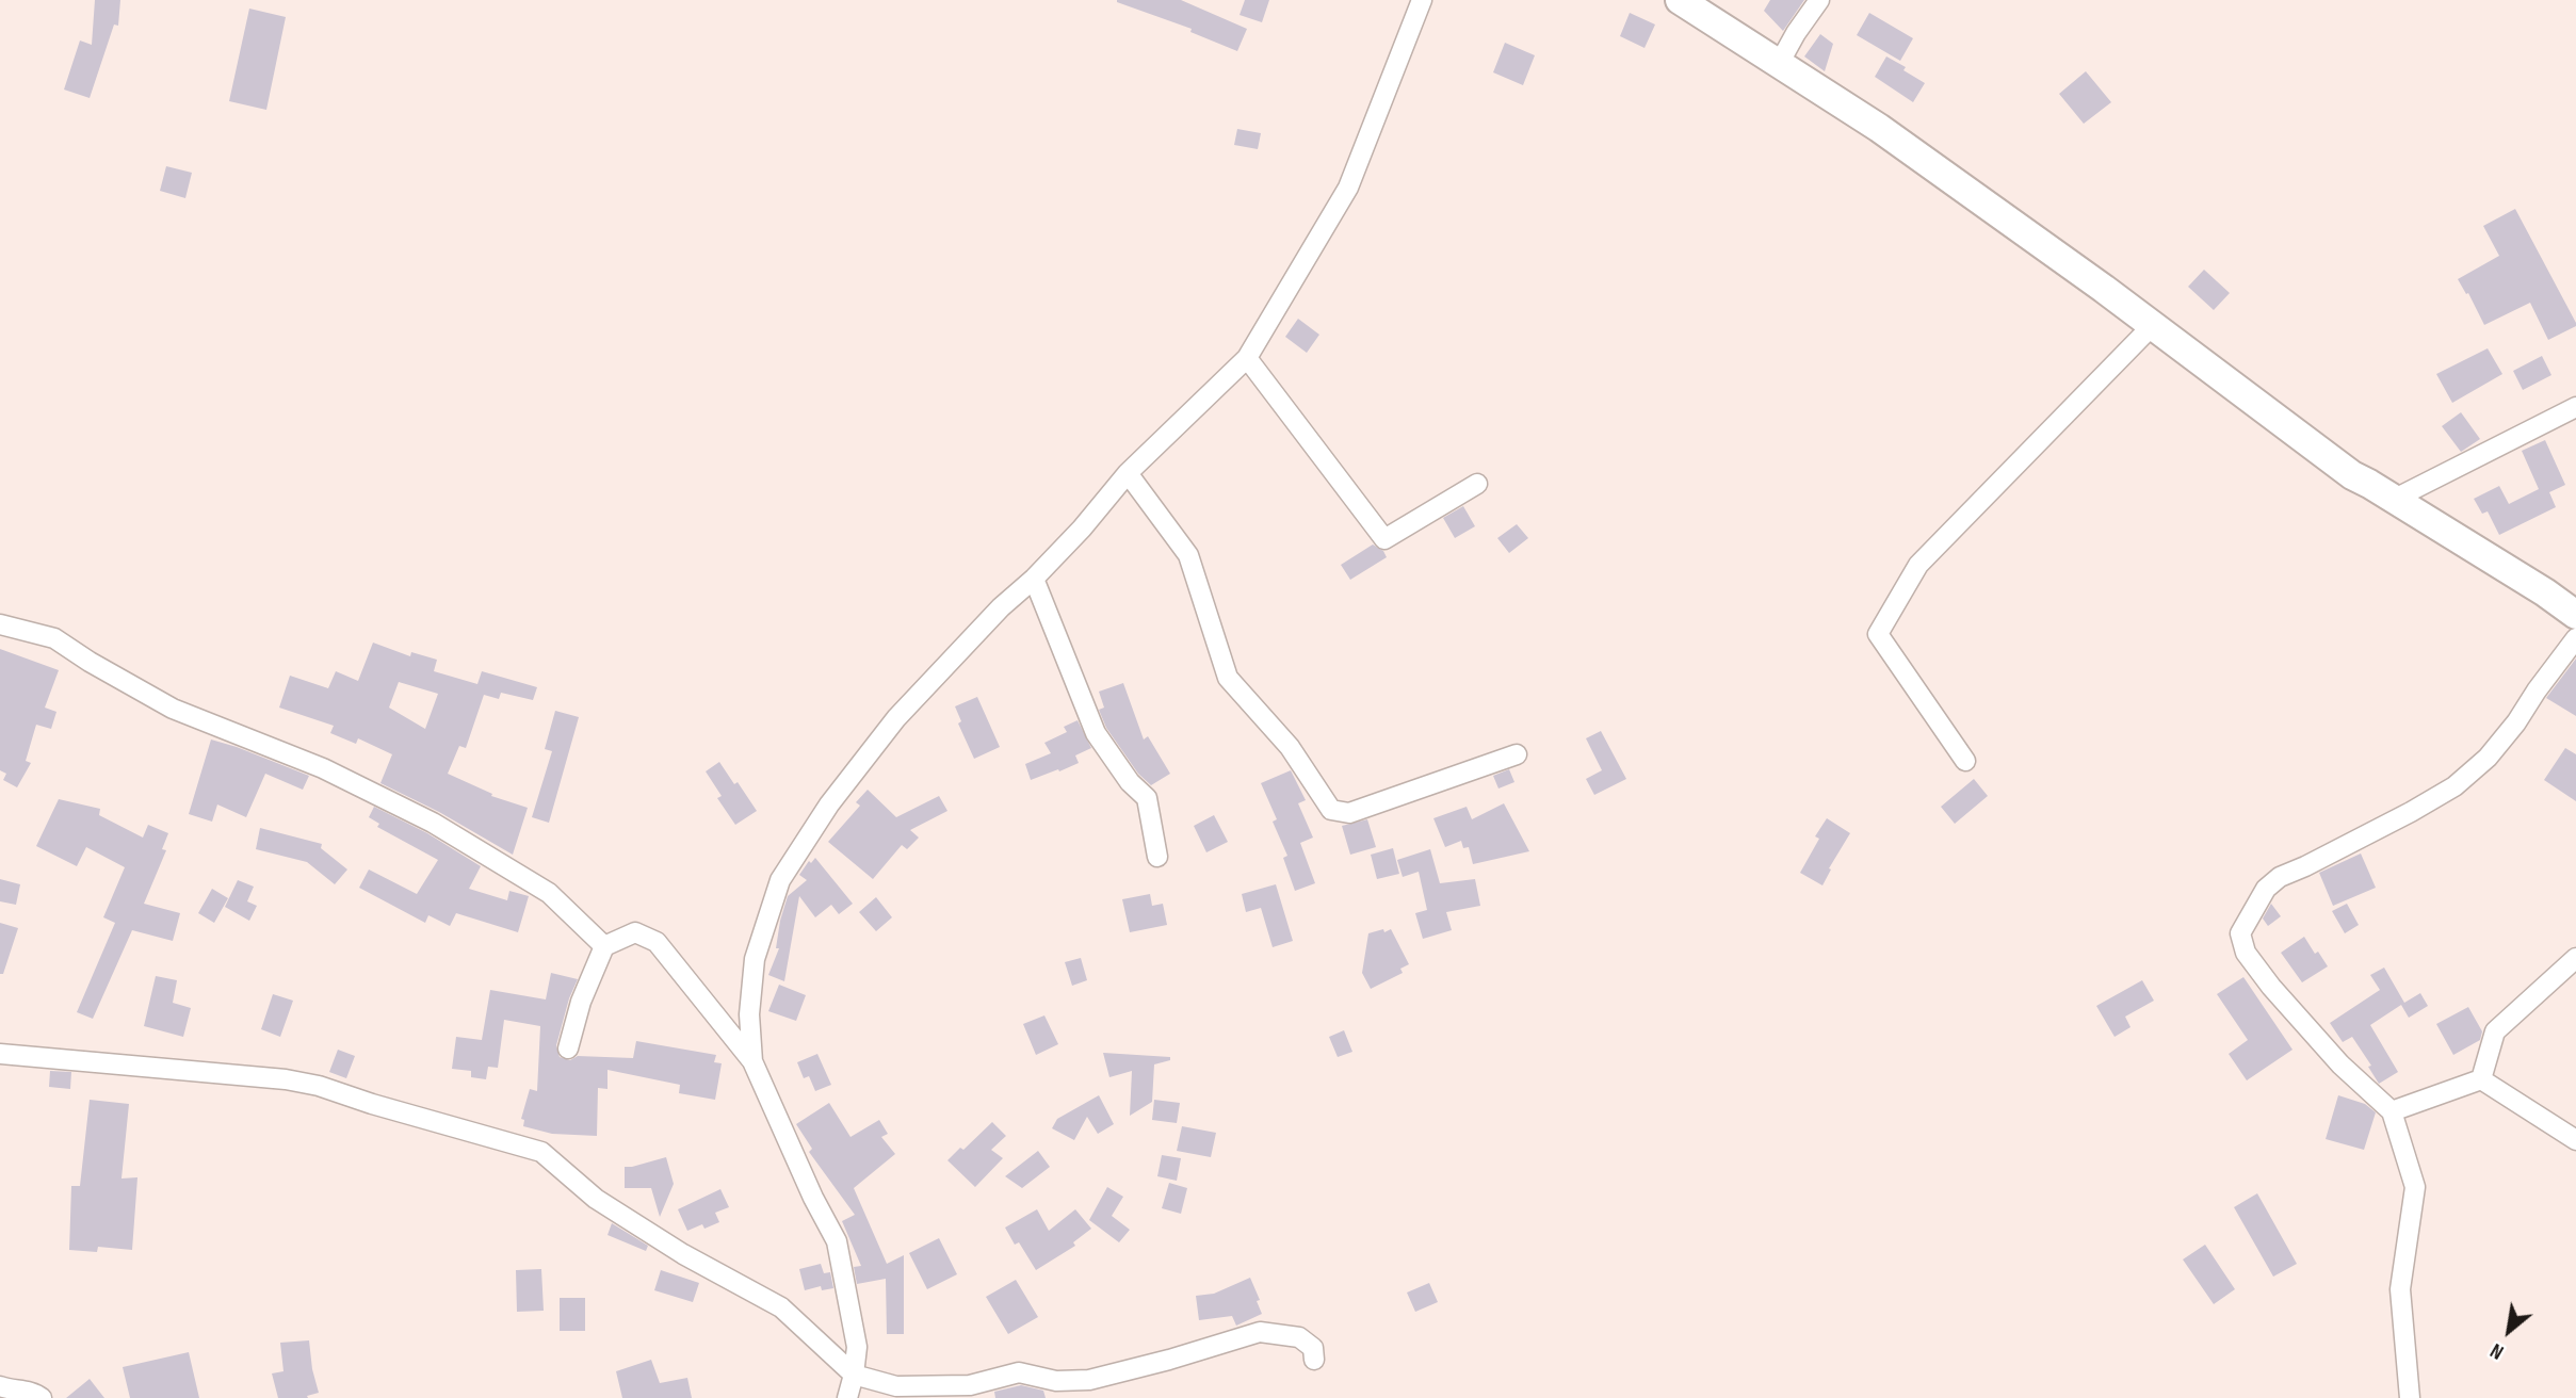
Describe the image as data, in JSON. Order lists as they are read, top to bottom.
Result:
{
  "north": "bottom left"
}
